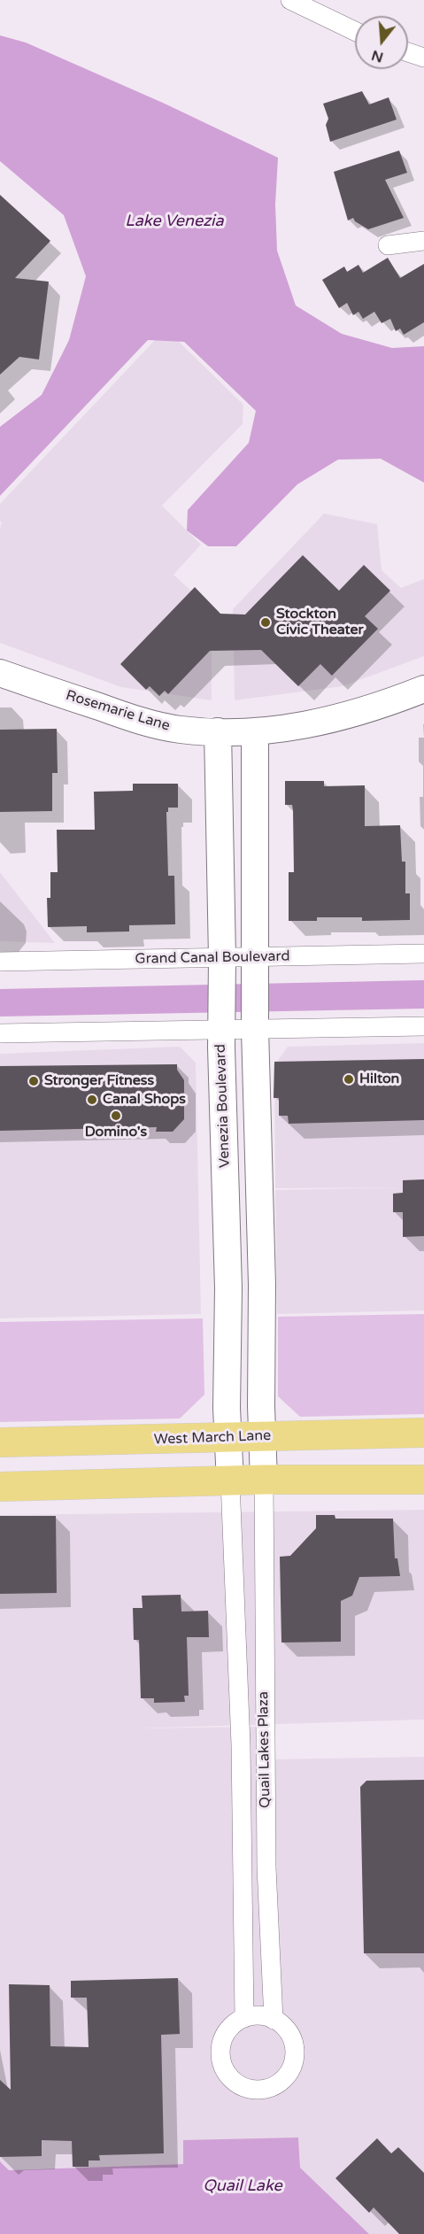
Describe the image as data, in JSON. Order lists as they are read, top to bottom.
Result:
{
  "streets": {
    "main road": ["West March Lane"],
    "street": [
      "Rosemarie Lane",
      "Grand Canal Boulevard",
      "Venezia Boulevard",
      "Quail Lakes Plaza"
    ]
  },
  "crossings": [
    ["Rosemarie Lane", "Venezia Boulevard"],
    ["Grand Canal Boulevard", "Venezia Boulevard"],
    ["Venezia Boulevard", "West March Lane"],
    ["Venezia Boulevard", "Quail Lakes Plaza"]
  ],
  "water": ["Lake Venezia", "Quail Lake"],
  "places": [
    "Stockton Civic Theater",
    "Hilton",
    "Stronger Fitness",
    "Canal Shops",
    "Domino's"
  ],
  "north": "bottom"
}
